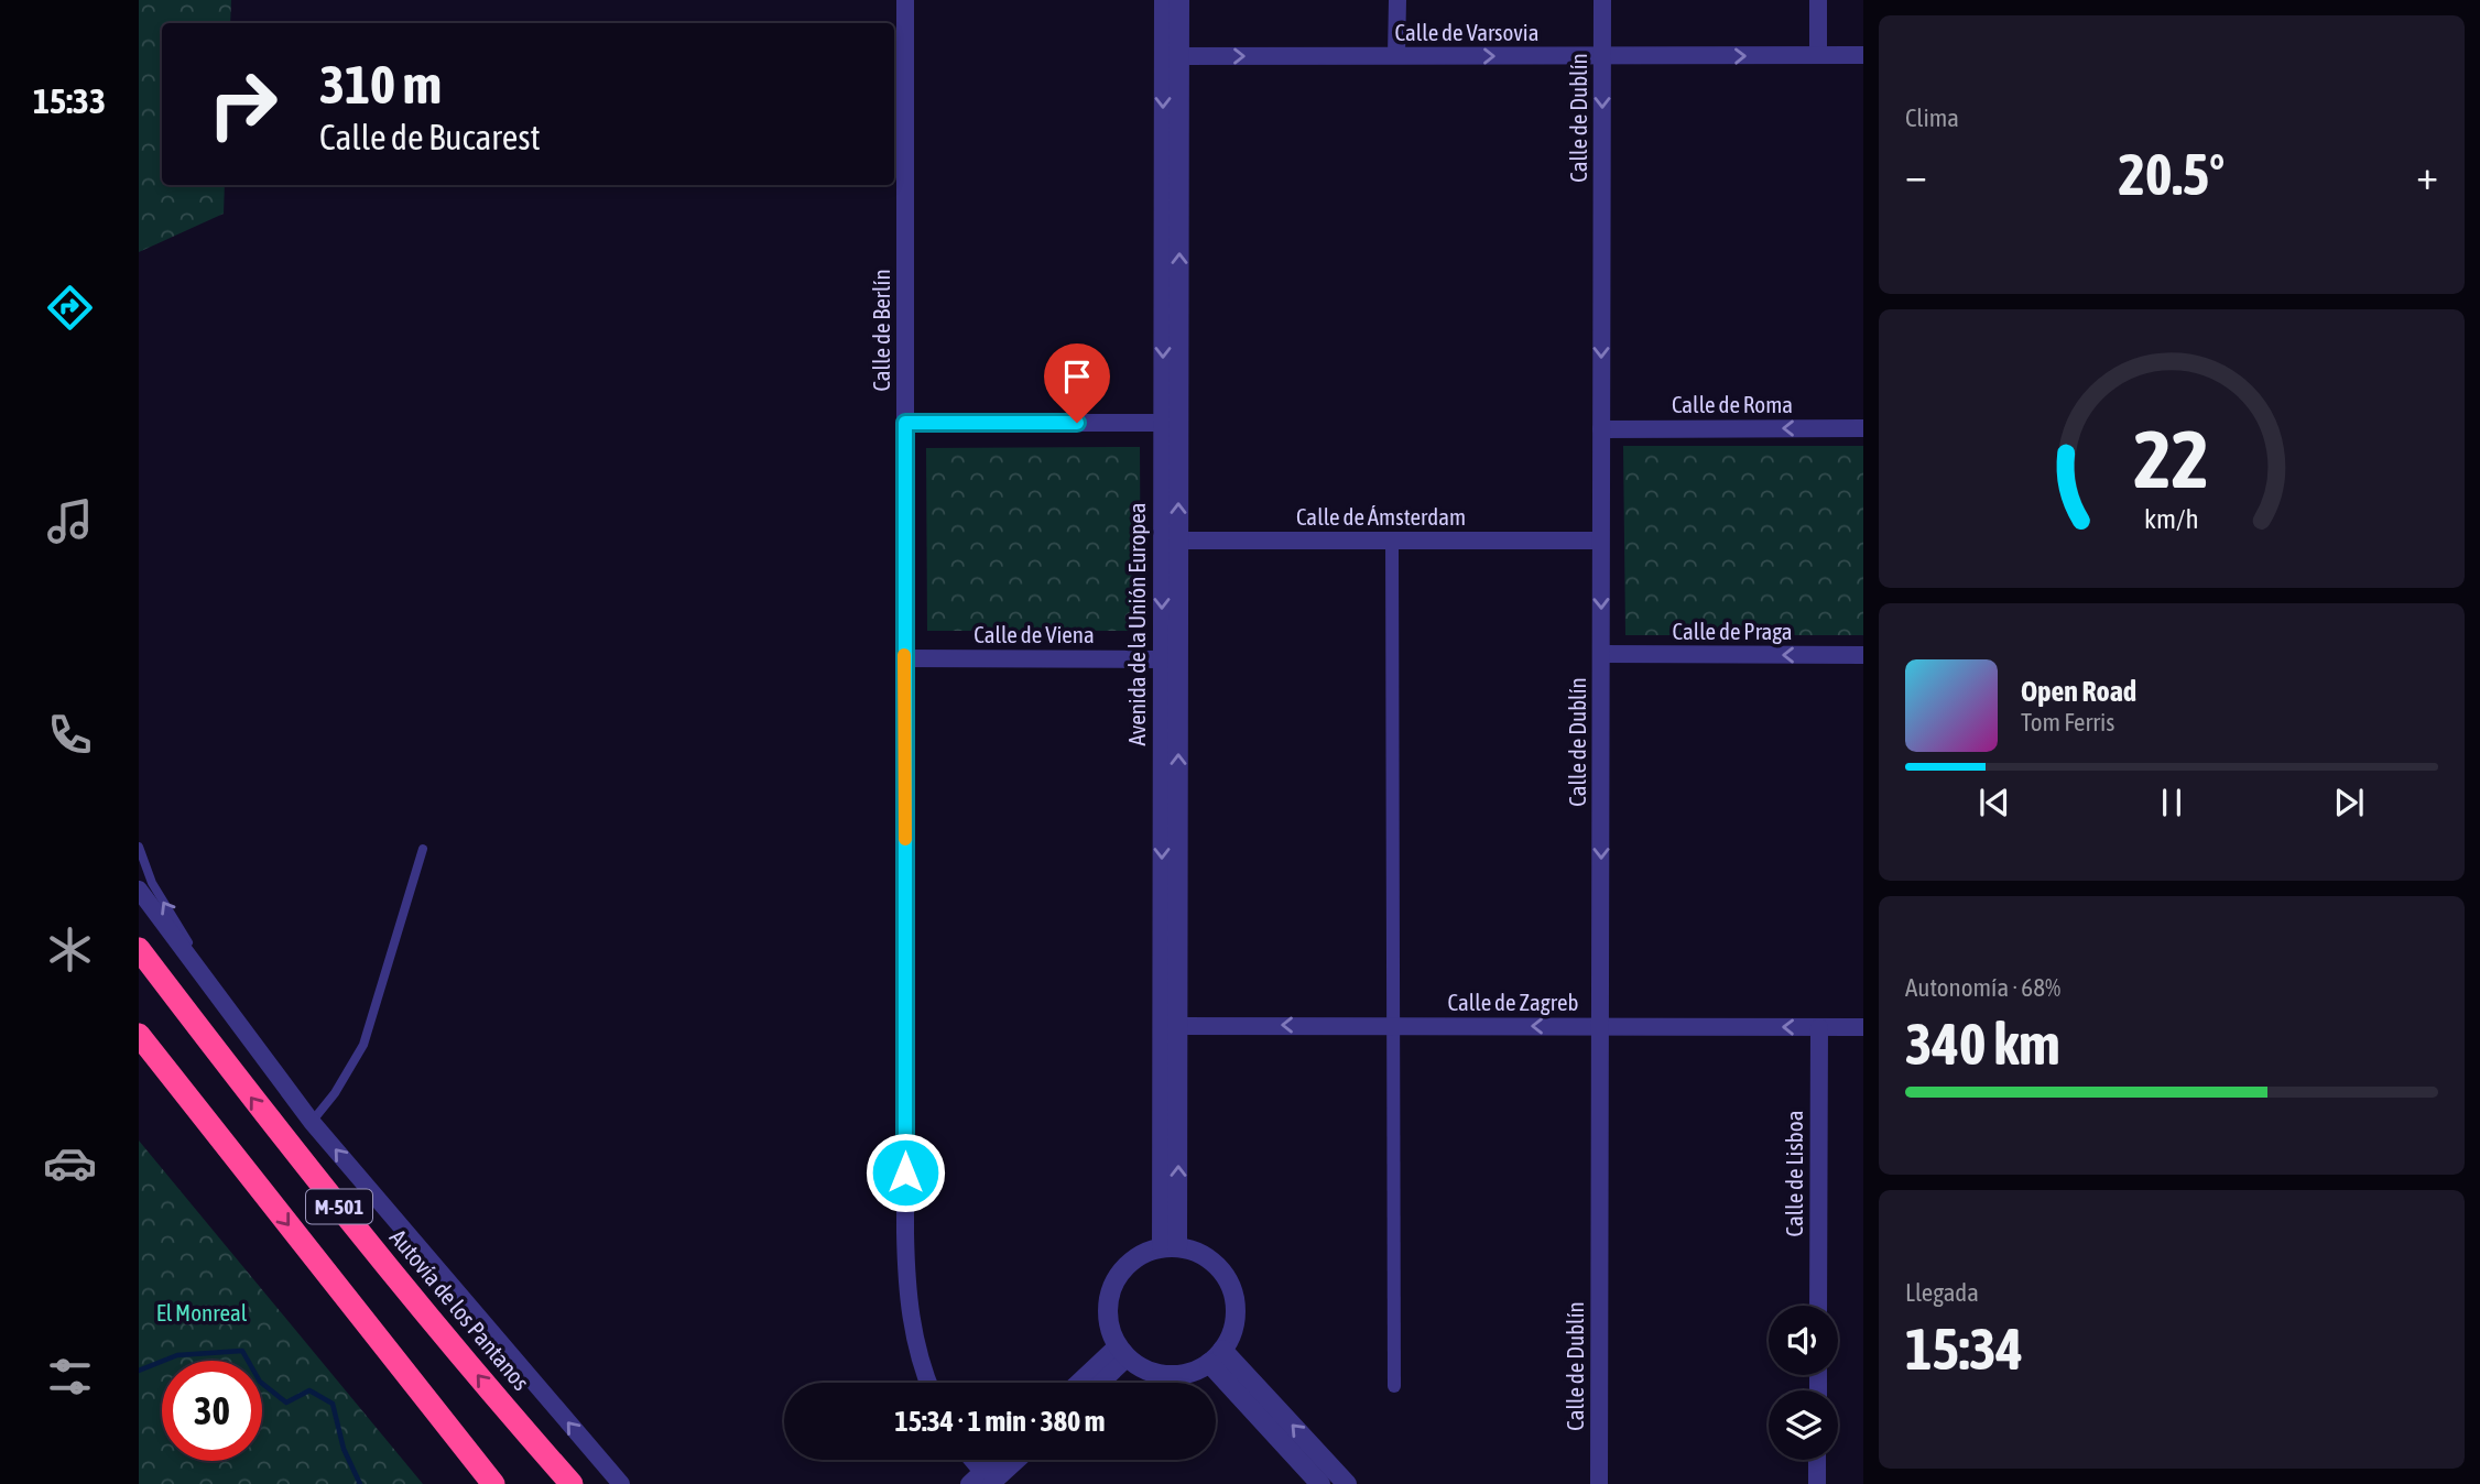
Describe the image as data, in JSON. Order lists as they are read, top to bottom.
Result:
{
  "streets": {
    "highway": ["M-501", "Autovía de los Pantanos"],
    "street": [
      "Calle de Varsovia",
      "Calle de Dublín",
      "Calle de Berlín",
      "Calle de Roma",
      "Calle de Ámsterdam",
      "Avenida de la Unión Europea",
      "Calle de Praga",
      "Calle de Viena",
      "Calle de Zagreb",
      "Calle de Lisboa"
    ]
  },
  "crossings": [
    ["Calle de Varsovia", "Calle de Dublín"],
    ["Calle de Varsovia", "Avenida de la Unión Europea"],
    ["Calle de Dublín", "Calle de Roma"],
    ["Calle de Dublín", "Calle de Ámsterdam"],
    ["Calle de Dublín", "Calle de Praga"],
    ["Calle de Dublín", "Calle de Zagreb"],
    ["Calle de Berlín", "Calle de Viena"],
    ["Calle de Ámsterdam", "Avenida de la Unión Europea"],
    ["Avenida de la Unión Europea", "Calle de Viena"],
    ["Avenida de la Unión Europea", "Calle de Zagreb"],
    ["Calle de Zagreb", "Calle de Lisboa"]
  ],
  "one_way": [
    "Calle de Varsovia",
    "Calle de Dublín",
    "Calle de Roma",
    "Calle de Praga",
    "Calle de Zagreb"
  ],
  "parks": ["El Monreal"],
  "page": {
    "tabs": "15:33",
    "tile": [
      "Clima",
      ["Autonomía · 68%", "340 km"],
      ["Llegada", "15:34"]
    ],
    "turn": ["310 m", "Calle de Bucarest"],
    "heat": ["−", "20.5°", "+"],
    "song": ["Open Road", "Tom Ferris"],
    "limit": "30",
    "trip": "15:34 · 1 min · 380 m",
    "gauge": ["22", "km/h"]
  }
}
